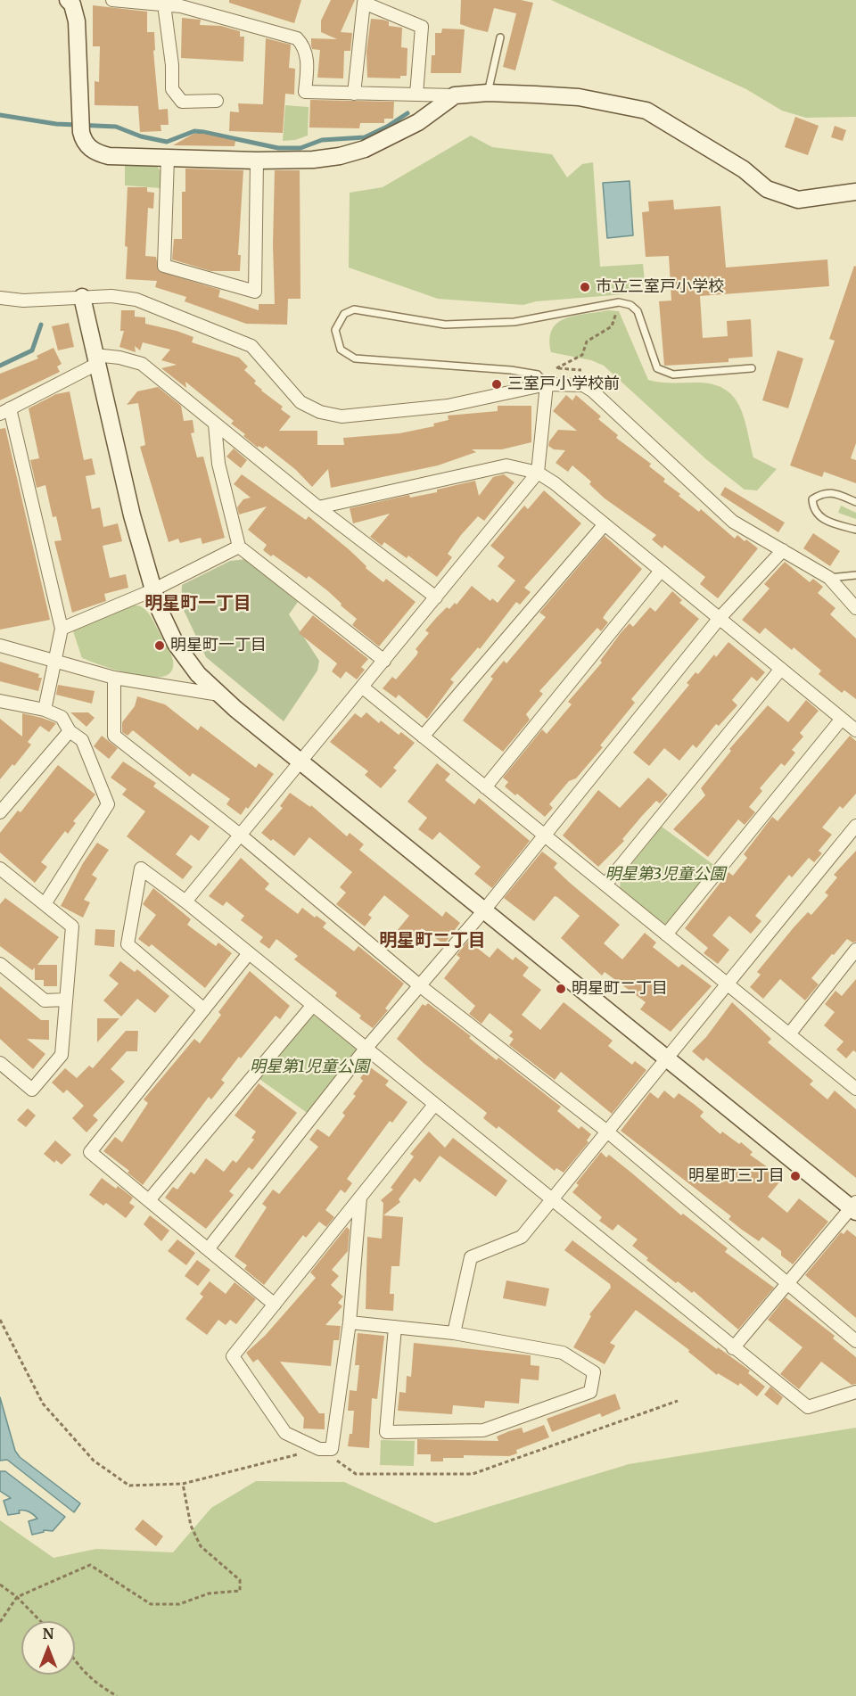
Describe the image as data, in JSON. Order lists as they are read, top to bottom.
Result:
{
  "districts": ["明星町一丁目", "明星町二丁目"],
  "parks": ["明星第3児童公園", "明星第1児童公園"],
  "places": [
    "市立三室戸小学校",
    "三室戸小学校前",
    "明星町一丁目",
    "明星町二丁目",
    "明星町三丁目"
  ],
  "north": "top"
}
